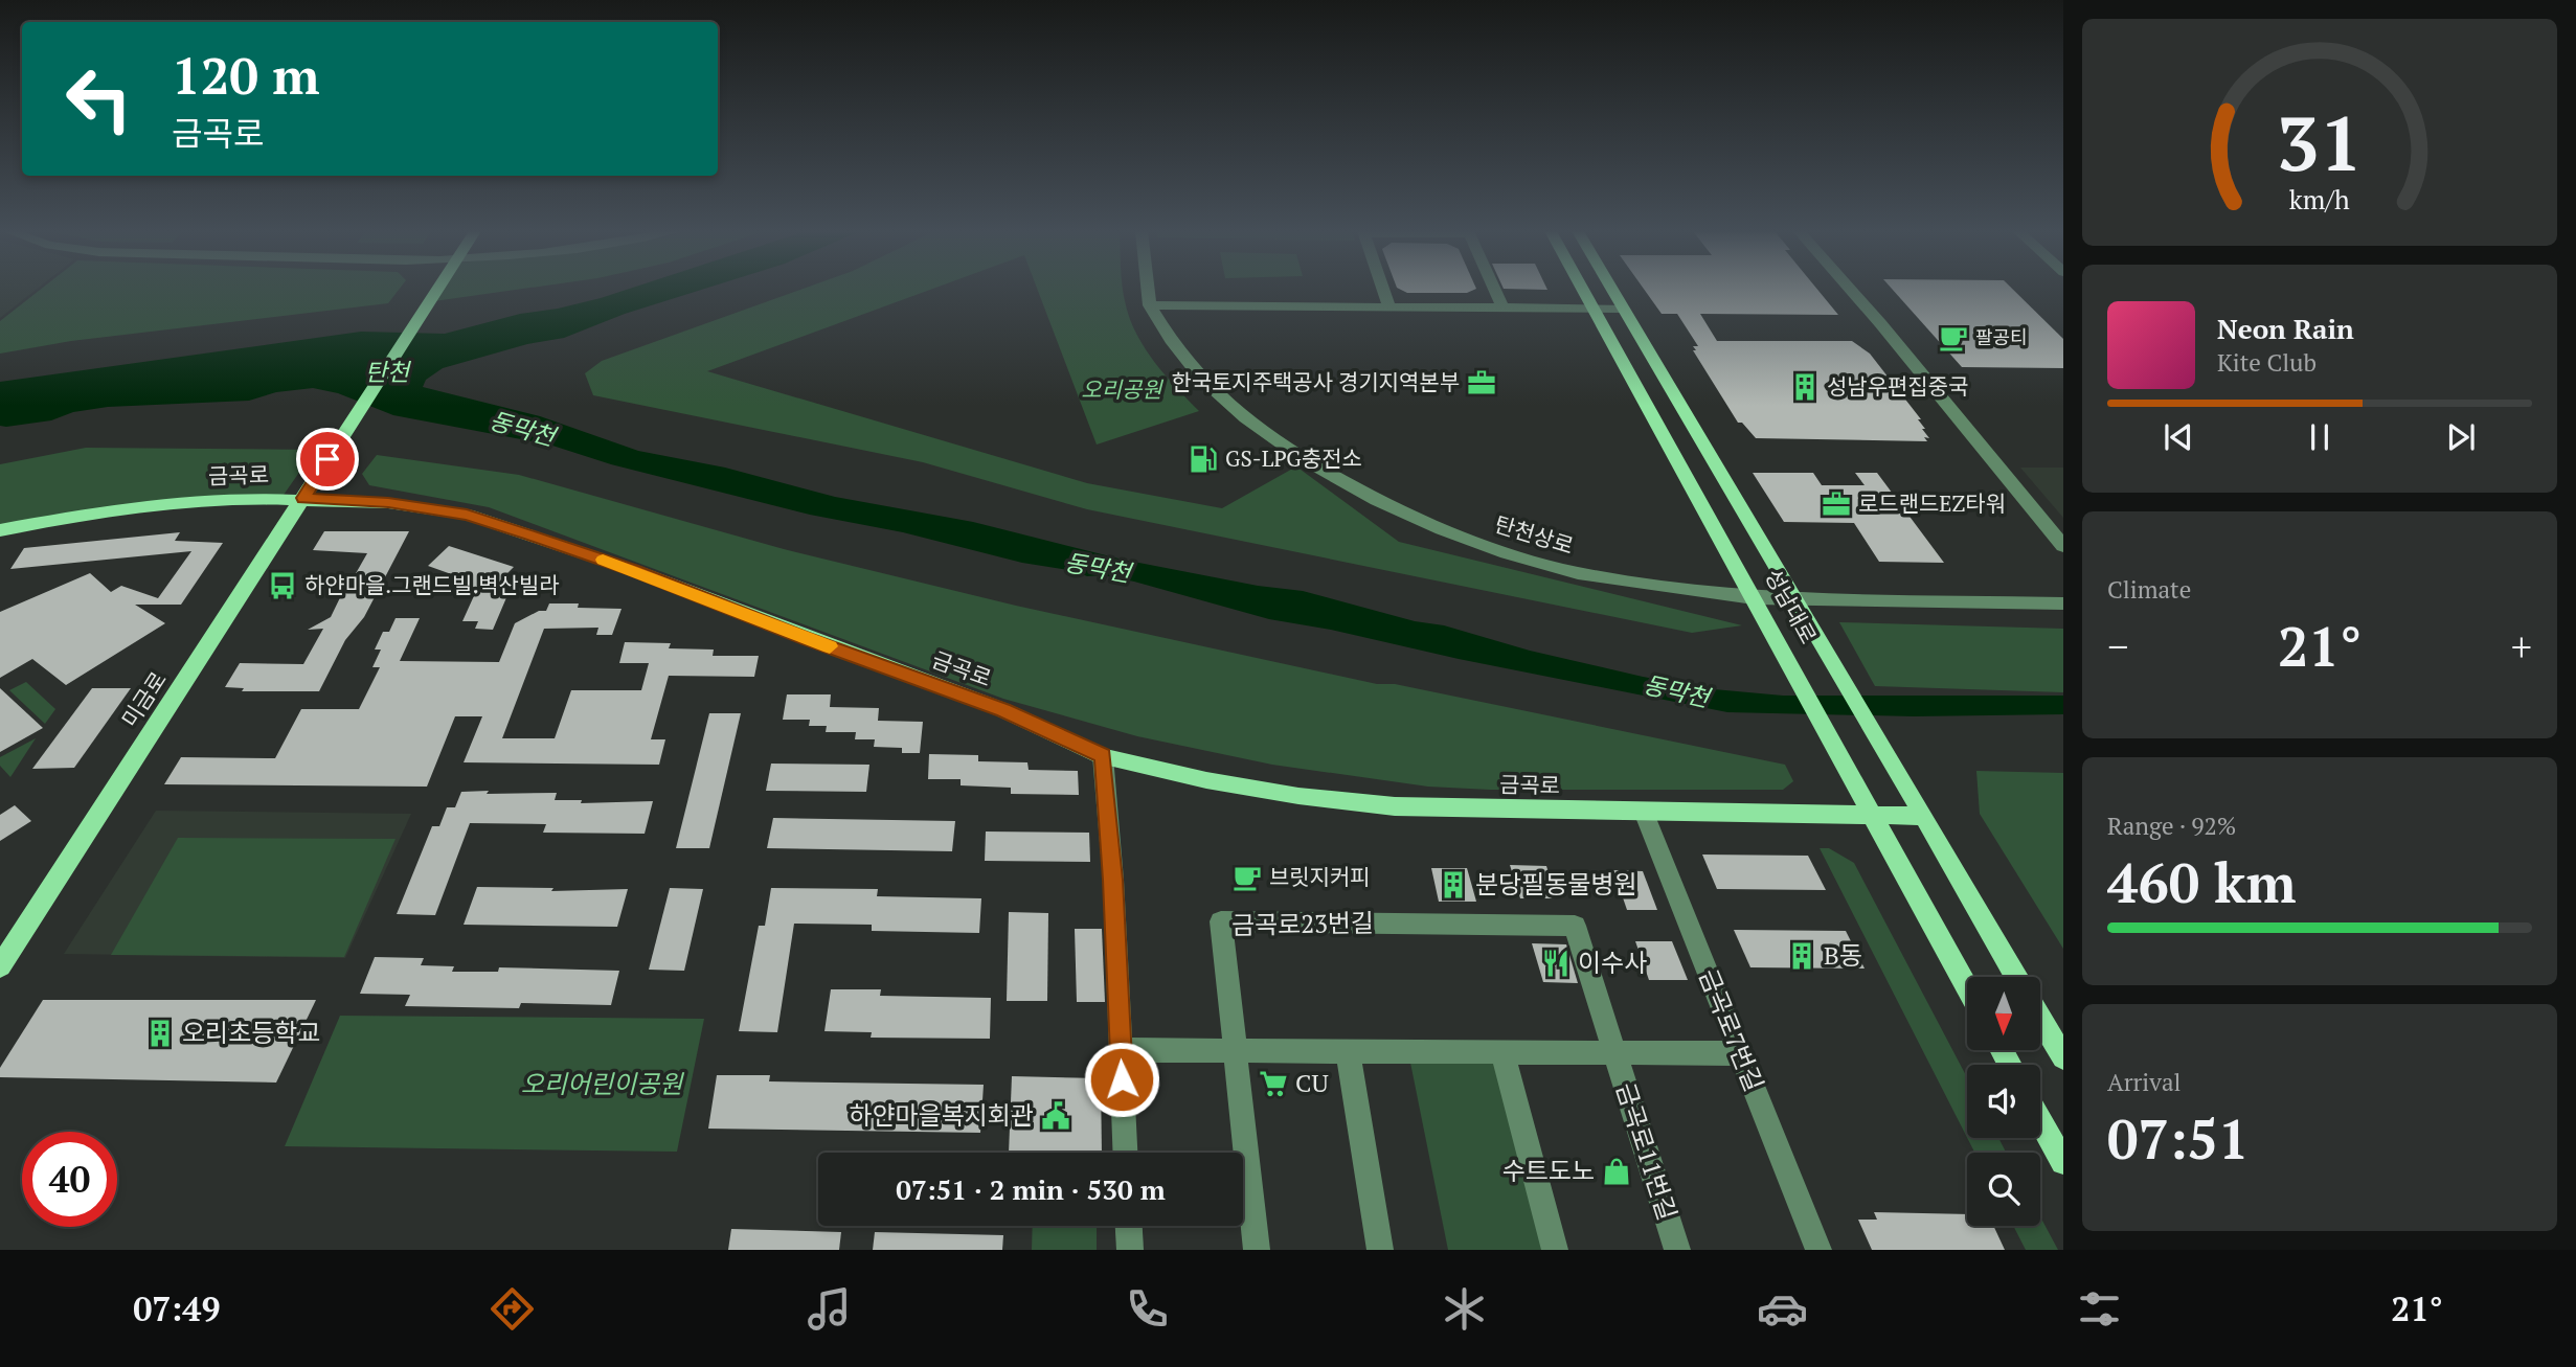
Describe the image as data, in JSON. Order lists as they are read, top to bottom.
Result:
{
  "streets": {
    "main road": ["금곡로", "성남대로", "미금로"],
    "street": [
      "탄천상로",
      "금곡로23번길",
      "금곡로7번길",
      "금곡로11번길"
    ]
  },
  "crossings": [
    ["금곡로", "성남대로"],
    ["금곡로", "미금로"],
    ["금곡로", "금곡로7번길"],
    ["탄천상로", "성남대로"],
    ["금곡로23번길", "금곡로11번길"],
    ["금곡로7번길", "금곡로11번길"]
  ],
  "water": ["탄천", "동막천"],
  "parks": ["오리공원", "오리어린이공원"],
  "places": {
    "cafe": ["팔공티", "브릿지커피"],
    "office": ["한국토지주택공사 경기지역본부", "로드랜드EZ타워"],
    "building": [
      "성남우편집중국",
      "분당필동물병원",
      "B동",
      "오리초등학교"
    ],
    "fuel station": ["GS-LPG충전소"],
    "bus stop": ["하얀마을.그랜드빌.벽산빌라"],
    "restaurant": ["이수사"],
    "supermarket": ["CU"],
    "public building": ["하얀마을복지회관"],
    "shop": ["수트도노"]
  },
  "north": "bottom",
  "page": {
    "turn": ["120 m", "금곡로"],
    "song": ["Neon Rain", "Kite Club"],
    "tile": [
      "Climate",
      ["Range · 92%", "460 km"],
      ["Arrival", "07:51"]
    ],
    "heat": ["−", "21°", "+"],
    "limit": "40",
    "trip": "07:51 · 2 min · 530 m",
    "tabs": ["07:49", "21°"],
    "gauge": ["31", "km/h"]
  }
}
